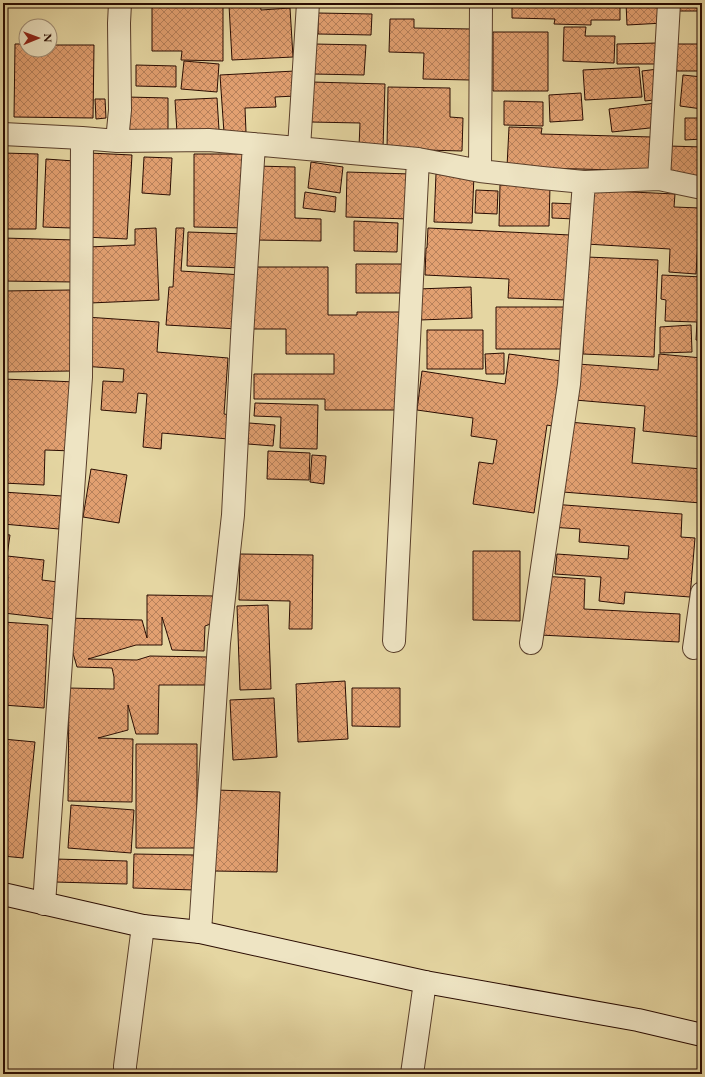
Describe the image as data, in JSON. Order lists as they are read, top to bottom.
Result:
{
  "north": "right"
}
